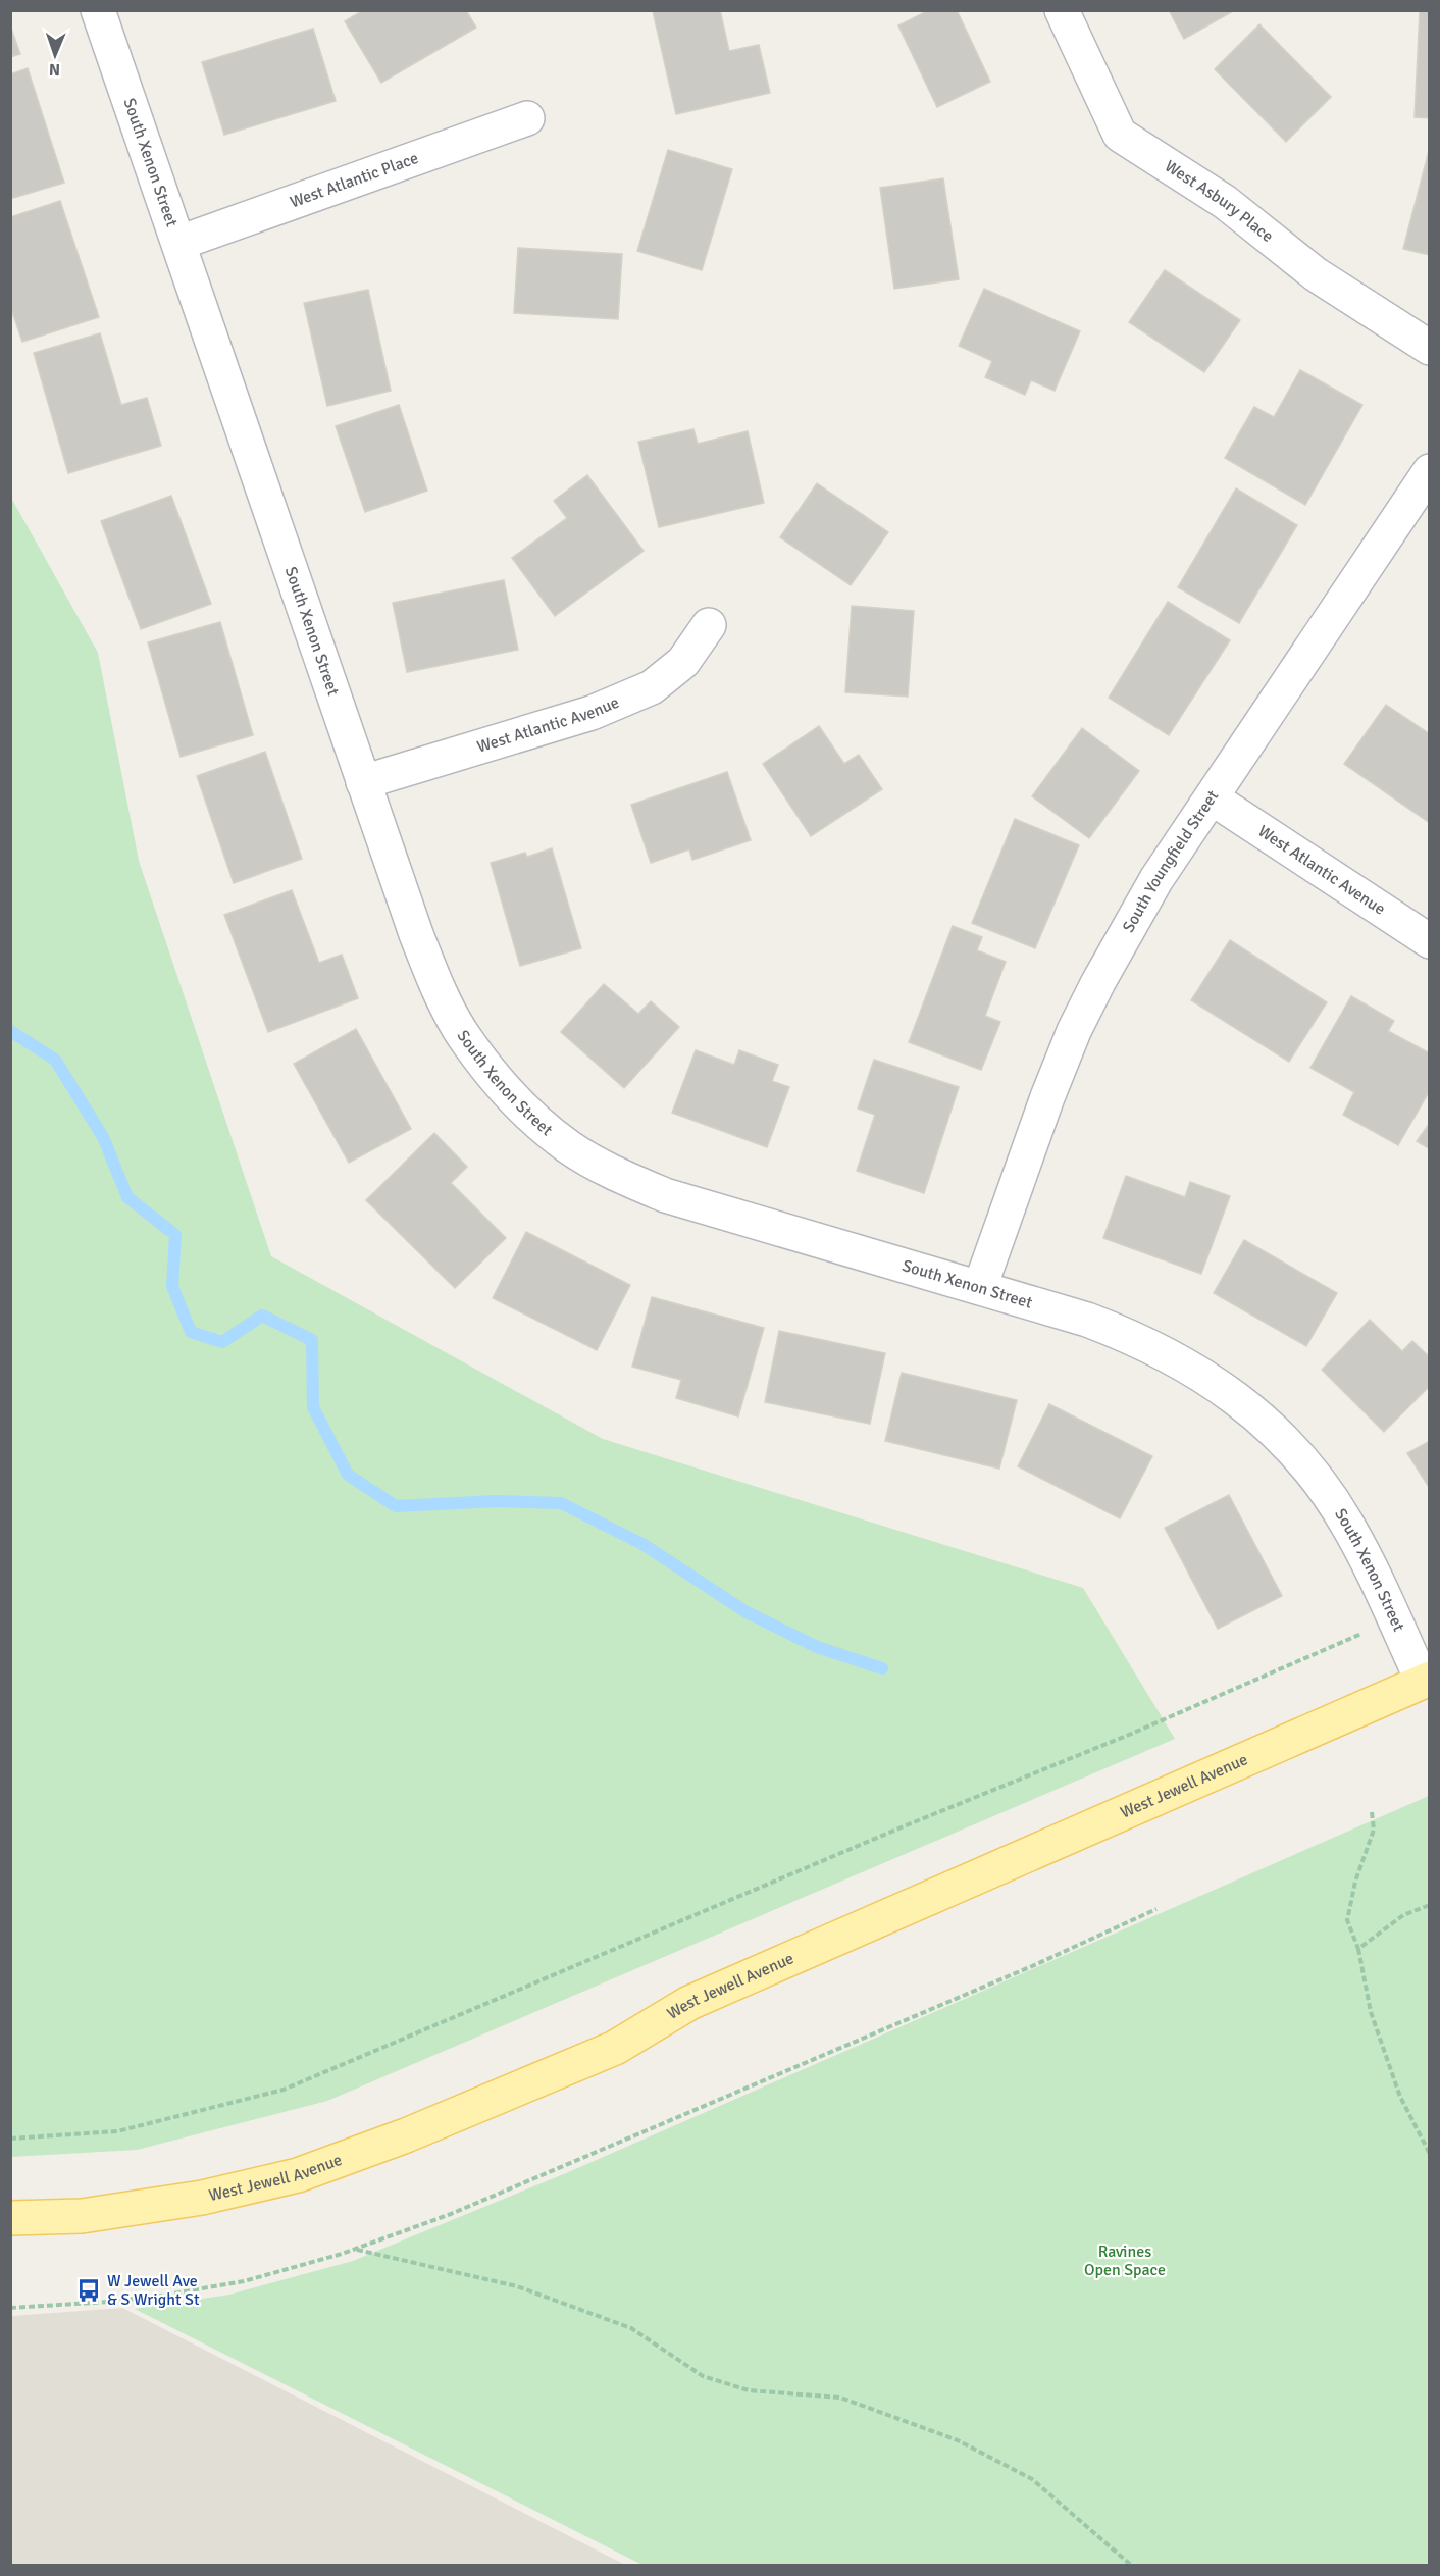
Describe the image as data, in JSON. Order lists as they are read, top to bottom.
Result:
{
  "streets": {
    "main road": ["West Jewell Avenue"],
    "street": [
      "South Xenon Street",
      "West Atlantic Place",
      "West Asbury Place",
      "West Atlantic Avenue",
      "South Youngfield Street"
    ]
  },
  "crossings": [
    ["South Xenon Street", "West Atlantic Place"],
    ["South Xenon Street", "West Atlantic Avenue"],
    ["South Xenon Street", "South Youngfield Street"],
    ["South Xenon Street", "West Jewell Avenue"],
    ["West Atlantic Avenue", "South Youngfield Street"]
  ],
  "parks": ["Ravines Open Space"],
  "places": {
    "bus stop": ["W Jewell Ave & S Wright St"]
  },
  "north": "bottom"
}
